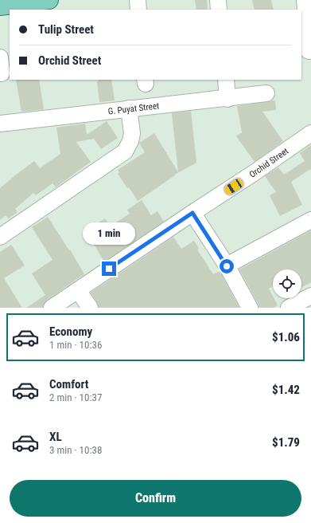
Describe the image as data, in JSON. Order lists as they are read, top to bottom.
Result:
{
  "streets": {
    "street": ["G. Puyat Street", "Orchid Street"]
  },
  "page": {
    "banner": ["Tulip Street", "Orchid Street"],
    "bubble": "1 min",
    "list": [
      {
        "name": "Economy",
        "note": "1 min · 10:36",
        "value": "$1.06"
      },
      {
        "name": "Comfort",
        "note": "2 min · 10:37",
        "value": "$1.42"
      },
      {
        "name": "XL",
        "note": "3 min · 10:38",
        "value": "$1.79"
      }
    ],
    "buttons": "Confirm"
  }
}
